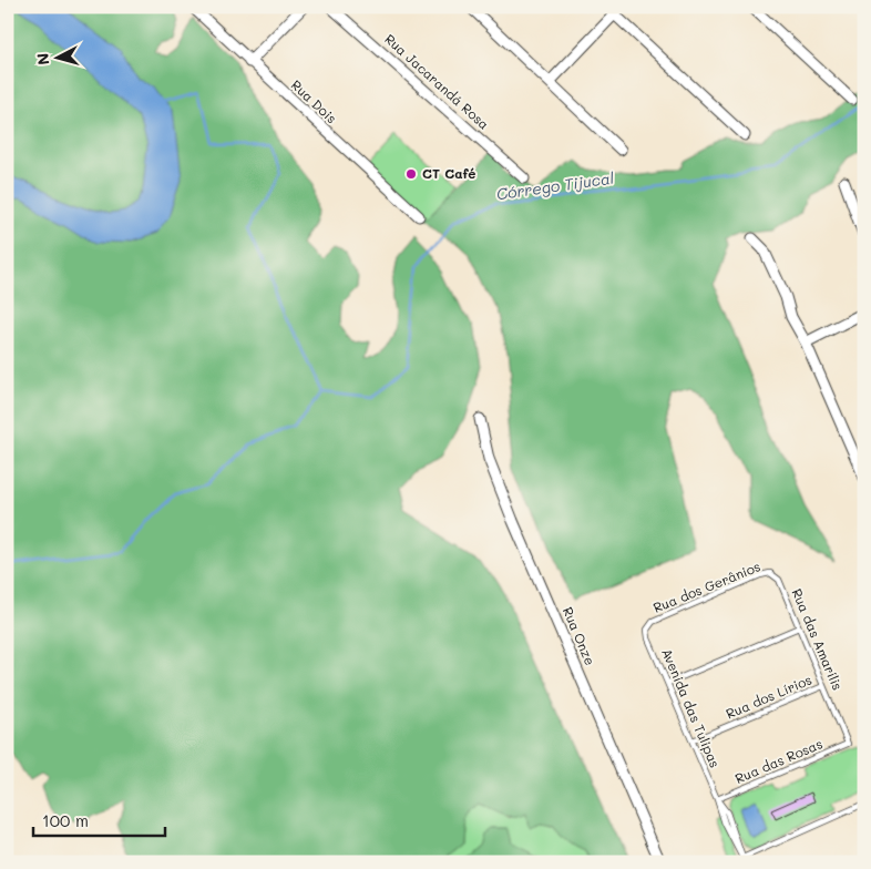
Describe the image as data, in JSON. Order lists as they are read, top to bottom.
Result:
{
  "streets": {
    "street": ["Rua Jacarandá Rosa", "Rua Dois", "Rua Onze"],
    "lane": [
      "Rua dos Gerânios",
      "Rua das Amarílis",
      "Rua dos Lírios",
      "Avenida das Tulipas",
      "Rua das Rosas"
    ]
  },
  "crossings": [
    ["Rua dos Gerânios", "Rua das Amarílis"],
    ["Rua dos Gerânios", "Avenida das Tulipas"],
    ["Rua das Amarílis", "Rua dos Lírios"],
    ["Rua das Amarílis", "Rua das Rosas"],
    ["Rua dos Lírios", "Avenida das Tulipas"],
    ["Avenida das Tulipas", "Rua das Rosas"]
  ],
  "water": ["Córrego Tijucal"],
  "places": ["CT Café"],
  "scale_bar": "100 m",
  "north": "left"
}
